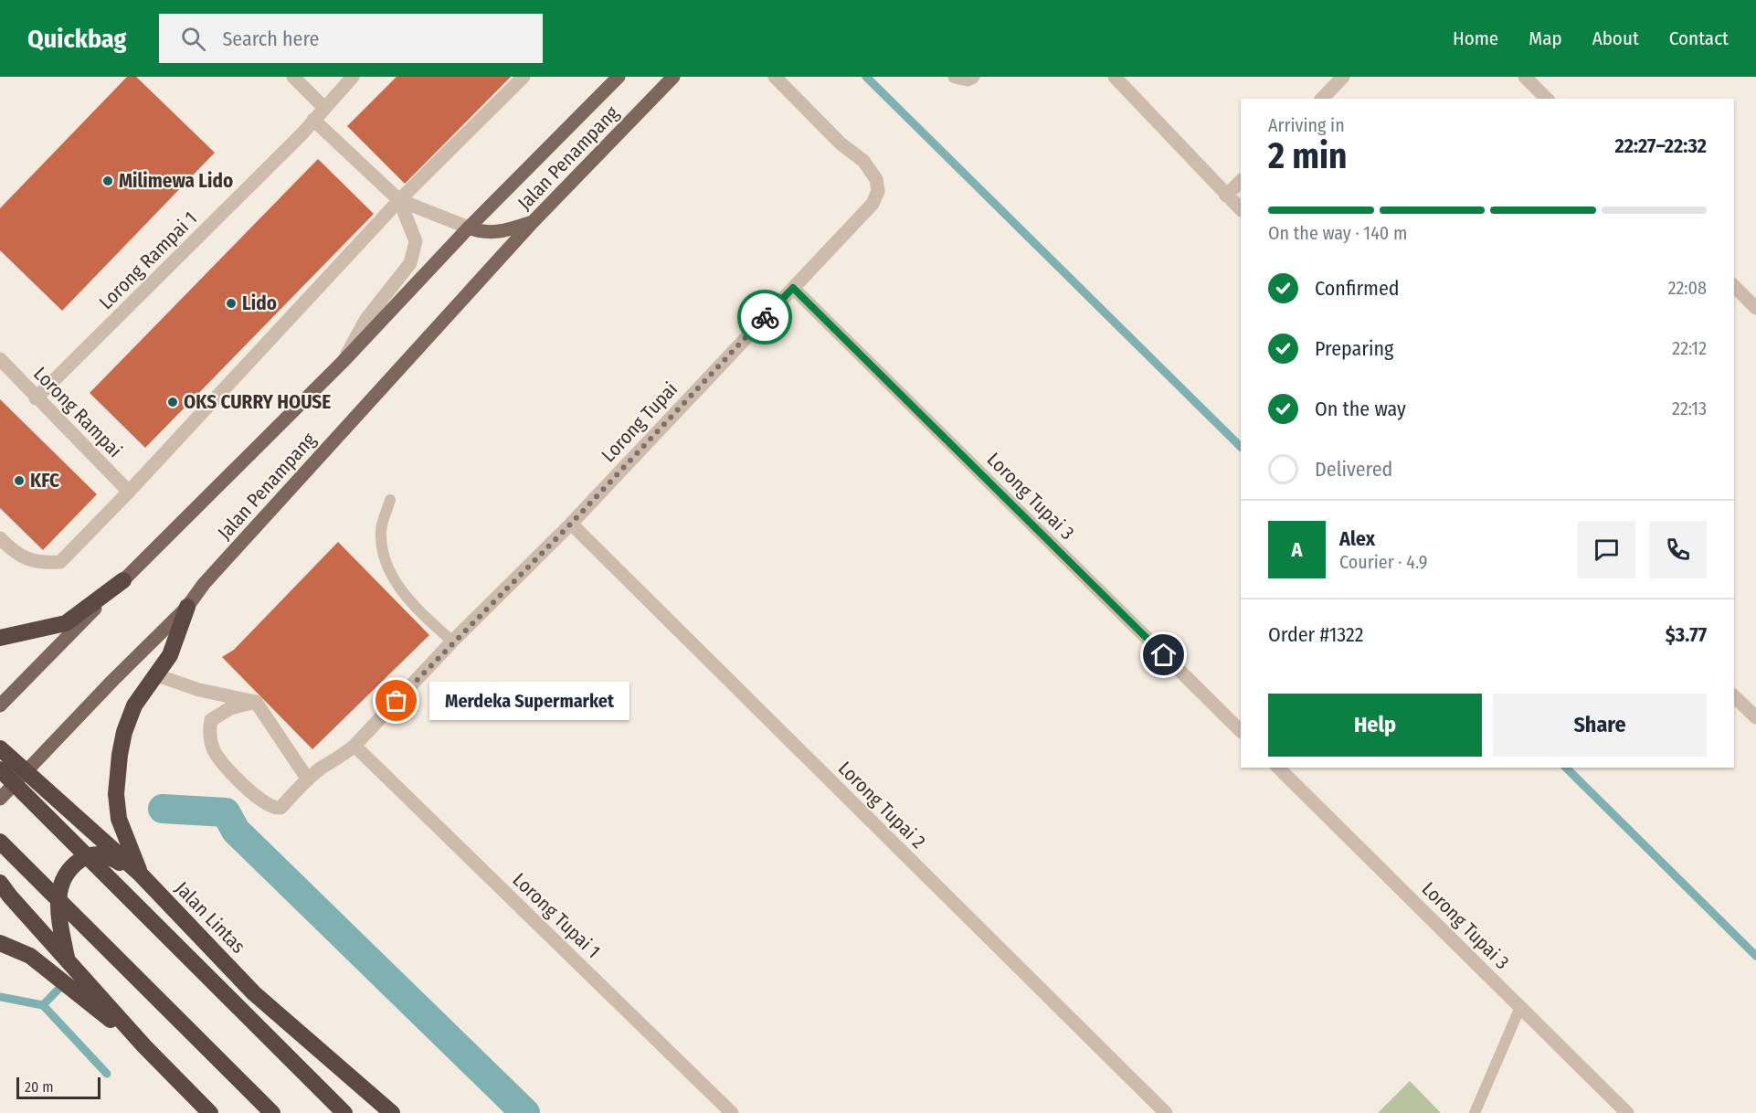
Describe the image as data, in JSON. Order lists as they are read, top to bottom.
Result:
{
  "streets": {
    "highway": ["Jalan Lintas"],
    "main road": ["Jalan Penampang"],
    "street": [
      "Lorong Rampai 1",
      "Lorong Rampai",
      "Lorong Tupai",
      "Lorong Tupai 3",
      "Lorong Tupai 2",
      "Lorong Tupai 1"
    ]
  },
  "crossings": [
    ["Jalan Penampang", "Jalan Lintas"],
    ["Lorong Rampai 1", "Lorong Rampai"],
    ["Lorong Tupai", "Lorong Tupai 3"],
    ["Lorong Tupai", "Lorong Tupai 2"],
    ["Lorong Tupai", "Lorong Tupai 1"]
  ],
  "places": [
    "Milimewa Lido",
    "Lido",
    "OKS CURRY HOUSE",
    "KFC",
    "Merdeka Supermarket"
  ],
  "scale_bar": "20 m",
  "page": {
    "header": "Quickbag",
    "search": "Search here",
    "nav": [
      "Home",
      "Map",
      "About",
      "Contact"
    ],
    "heading": ["2 min", "Arriving in", "22:27–22:32"],
    "panel": [
      "Alex",
      "Courier · 4.9",
      "Order #1322",
      "$3.77"
    ],
    "bar": "On the way · 140 m",
    "list": [
      ["Confirmed", "22:08"],
      ["Preparing", "22:12"],
      ["On the way", "22:13"],
      "Delivered"
    ],
    "round": "A",
    "bubble": "Merdeka Supermarket",
    "buttons": ["Help", "Share"],
    "scale": "20 m"
  }
}
